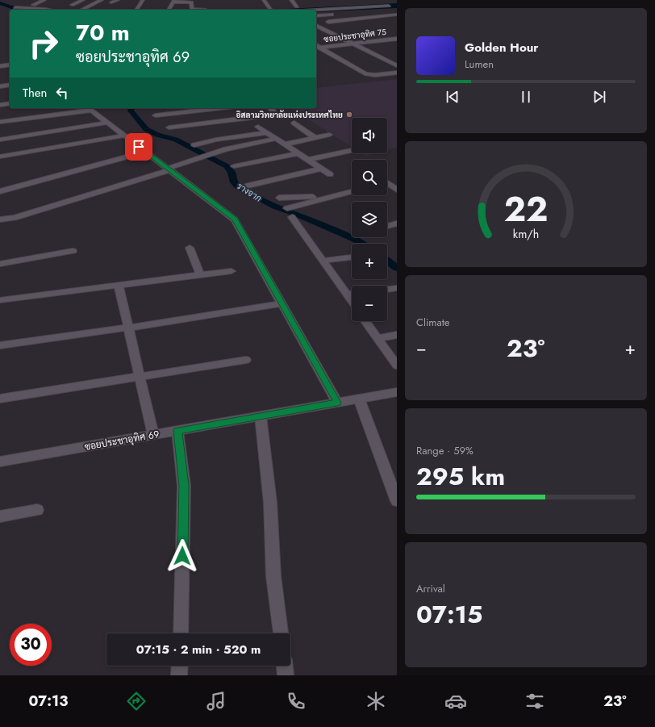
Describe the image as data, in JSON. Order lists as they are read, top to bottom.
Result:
{
  "streets": {
    "street": ["ซอยประชาอุทิศ 75", "ซอยประชาอุทิศ 69"]
  },
  "water": ["รางจาก"],
  "places": ["อิสลามวิทยาลัยแห่งประเทศไทย"],
  "page": {
    "turn": ["70 m", "ซอยประชาอุทิศ 69"],
    "song": ["Golden Hour", "Lumen"],
    "then": "Then",
    "map_buttons": ["+", "−"],
    "tile": [
      "Climate",
      ["Range · 59%", "295 km"],
      ["Arrival", "07:15"]
    ],
    "heat": ["−", "23°", "+"],
    "limit": "30",
    "trip": "07:15 · 2 min · 520 m",
    "tabs": ["07:13", "23°"],
    "gauge": ["22", "km/h"]
  }
}
